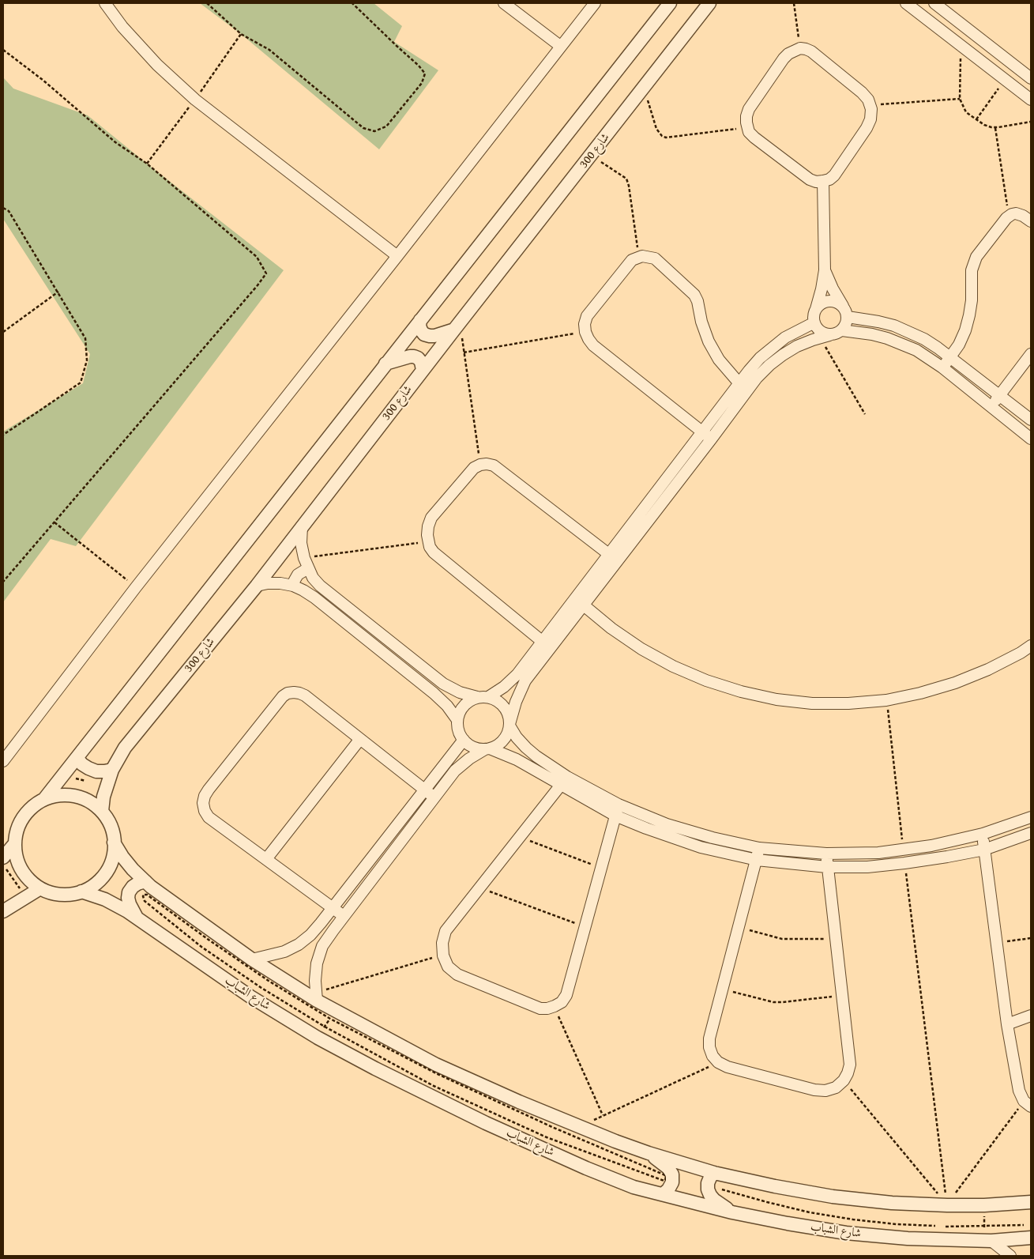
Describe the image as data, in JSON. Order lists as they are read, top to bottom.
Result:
{
  "streets": {
    "street": ["شارع 300", "شارع الشباب"]
  },
  "crossings": [
    ["شارع 300", "شارع الشباب"]
  ]
}
